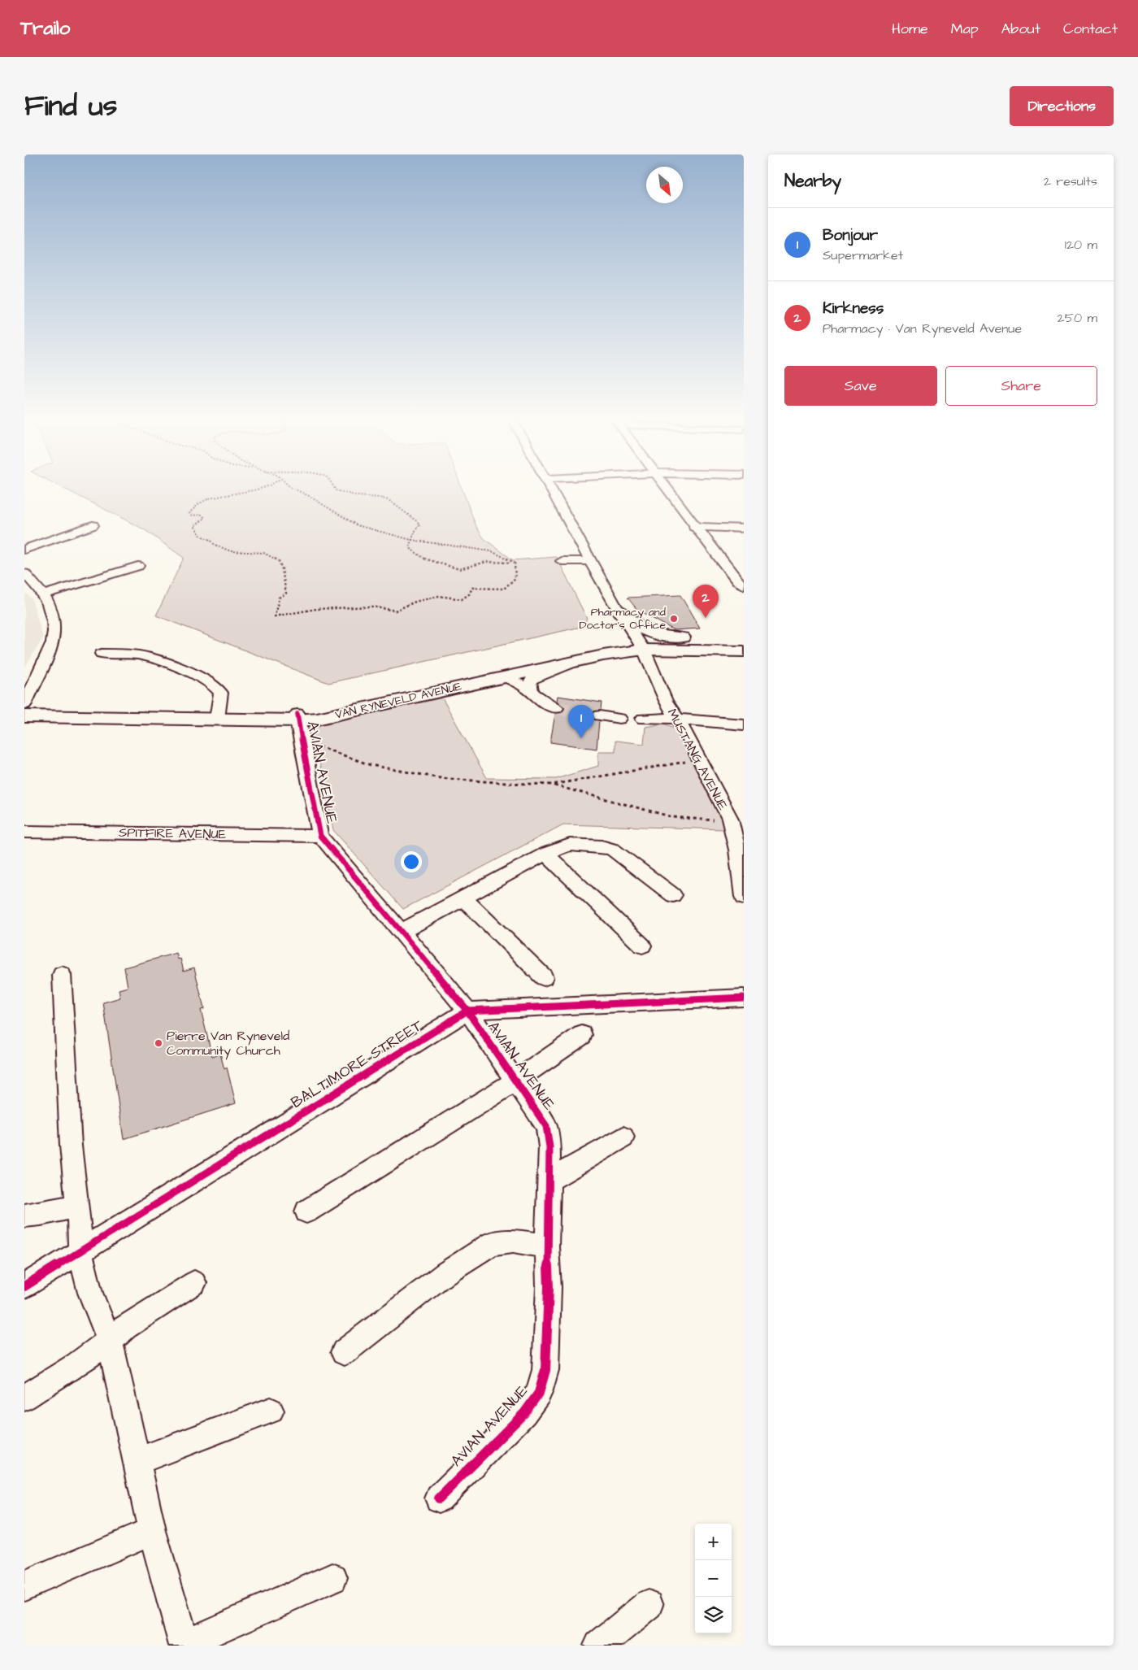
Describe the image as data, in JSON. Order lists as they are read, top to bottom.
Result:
{
  "streets": {
    "main road": ["VAN RYNEVELD AVENUE"],
    "street": [
      "MUSTANG AVENUE",
      "AVIAN AVENUE",
      "SPITFIRE AVENUE",
      "BALTIMORE STREET"
    ]
  },
  "crossings": [
    ["VAN RYNEVELD AVENUE", "MUSTANG AVENUE"],
    ["VAN RYNEVELD AVENUE", "AVIAN AVENUE"],
    ["AVIAN AVENUE", "SPITFIRE AVENUE"],
    ["AVIAN AVENUE", "BALTIMORE STREET"]
  ],
  "places": ["Pharmacy and Doctor's Office", "Pierre Van Ryneveld Community Church"],
  "north": "bottom right",
  "page": {
    "header": "Trailo",
    "nav": [
      "Home",
      "Map",
      "About",
      "Contact"
    ],
    "title": "Find us",
    "buttons": [
      "Directions",
      ["Save", "Share"]
    ],
    "heading": ["Nearby", "2 results"],
    "list": [
      {
        "mark": "1",
        "name": "Bonjour",
        "note": "Supermarket",
        "value": "120 m"
      },
      {
        "mark": "2",
        "name": "Kirkness",
        "note": "Pharmacy · Van Ryneveld Avenue",
        "value": "250 m"
      }
    ],
    "pins": ["2", "1"],
    "map_buttons": ["+", "−"]
  }
}
